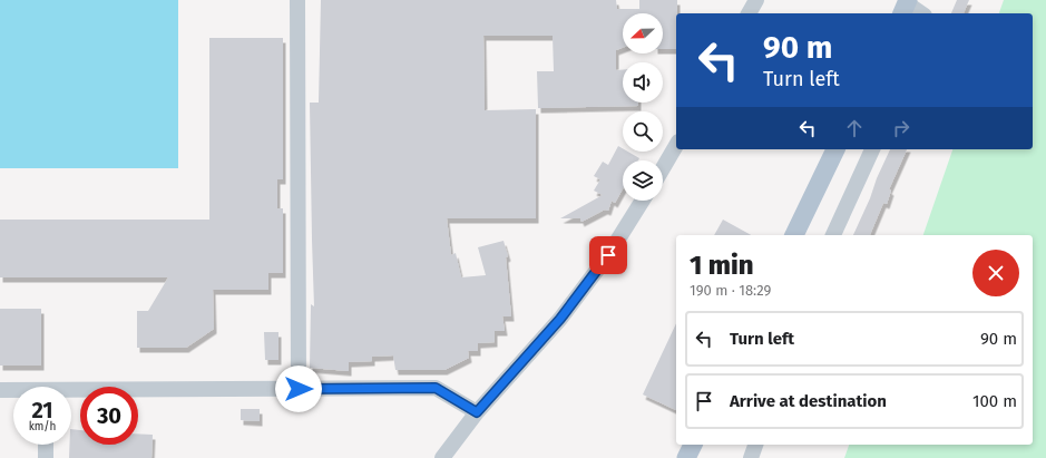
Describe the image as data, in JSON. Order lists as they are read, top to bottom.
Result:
{
  "north": "left",
  "page": {
    "turn": ["90 m", "Turn left"],
    "heading": ["1 min", "190 m · 18:29"],
    "list": [
      {
        "name": "Turn left",
        "value": "90 m"
      },
      {
        "name": "Arrive at destination",
        "value": "100 m"
      }
    ],
    "speed": "21 km/h",
    "limit": "30"
  }
}
